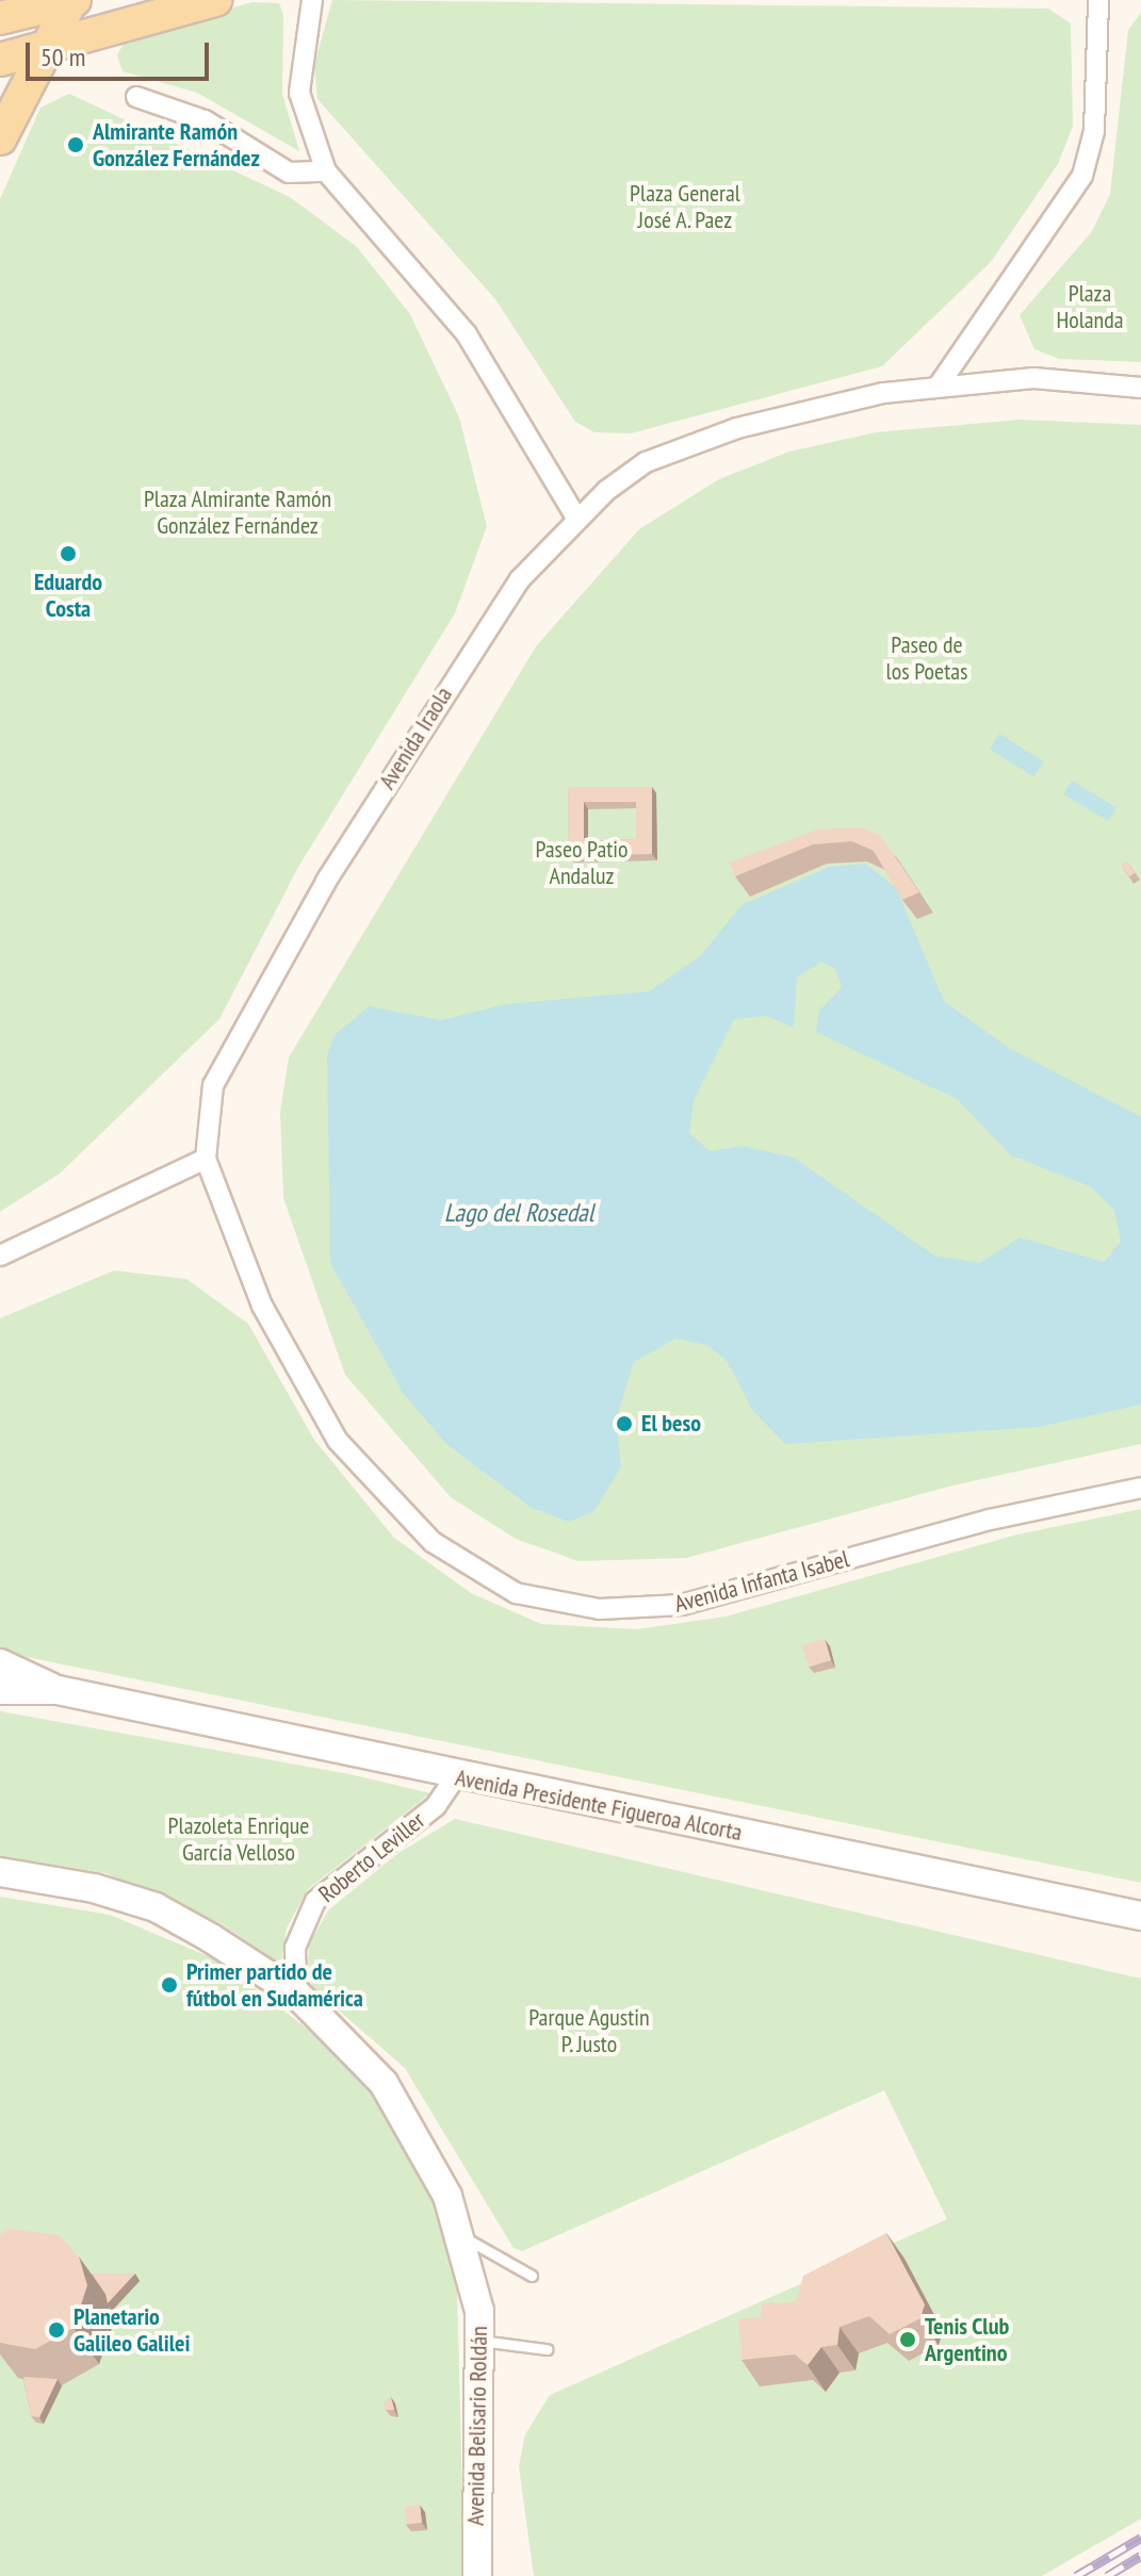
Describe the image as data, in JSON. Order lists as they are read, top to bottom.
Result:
{
  "streets": {
    "main road": ["Avenida Presidente Figueroa Alcorta", "Avenida Belisario Roldán"],
    "street": ["Avenida Iraola", "Avenida Infanta Isabel", "Roberto Leviller"]
  },
  "crossings": [
    ["Avenida Iraola", "Avenida Infanta Isabel"],
    ["Avenida Presidente Figueroa Alcorta", "Roberto Leviller"],
    ["Roberto Leviller", "Avenida Belisario Roldán"]
  ],
  "water": ["Lago del Rosedal"],
  "parks": [
    "Plaza General José A. Paez",
    "Plaza Holanda",
    "Plaza Almirante Ramón González Fernández",
    "Paseo de los Poetas",
    "Paseo Patio Andaluz",
    "Plazoleta Enrique García Velloso",
    "Parque Agustin P. Justo"
  ],
  "places": [
    "Almirante Ramón González Fernández",
    "Eduardo Costa",
    "El beso",
    "Primer partido de fútbol en Sudamérica",
    "Planetario Galileo Galilei",
    "Tenis Club Argentino"
  ],
  "scale_bar": "50 m"
}
